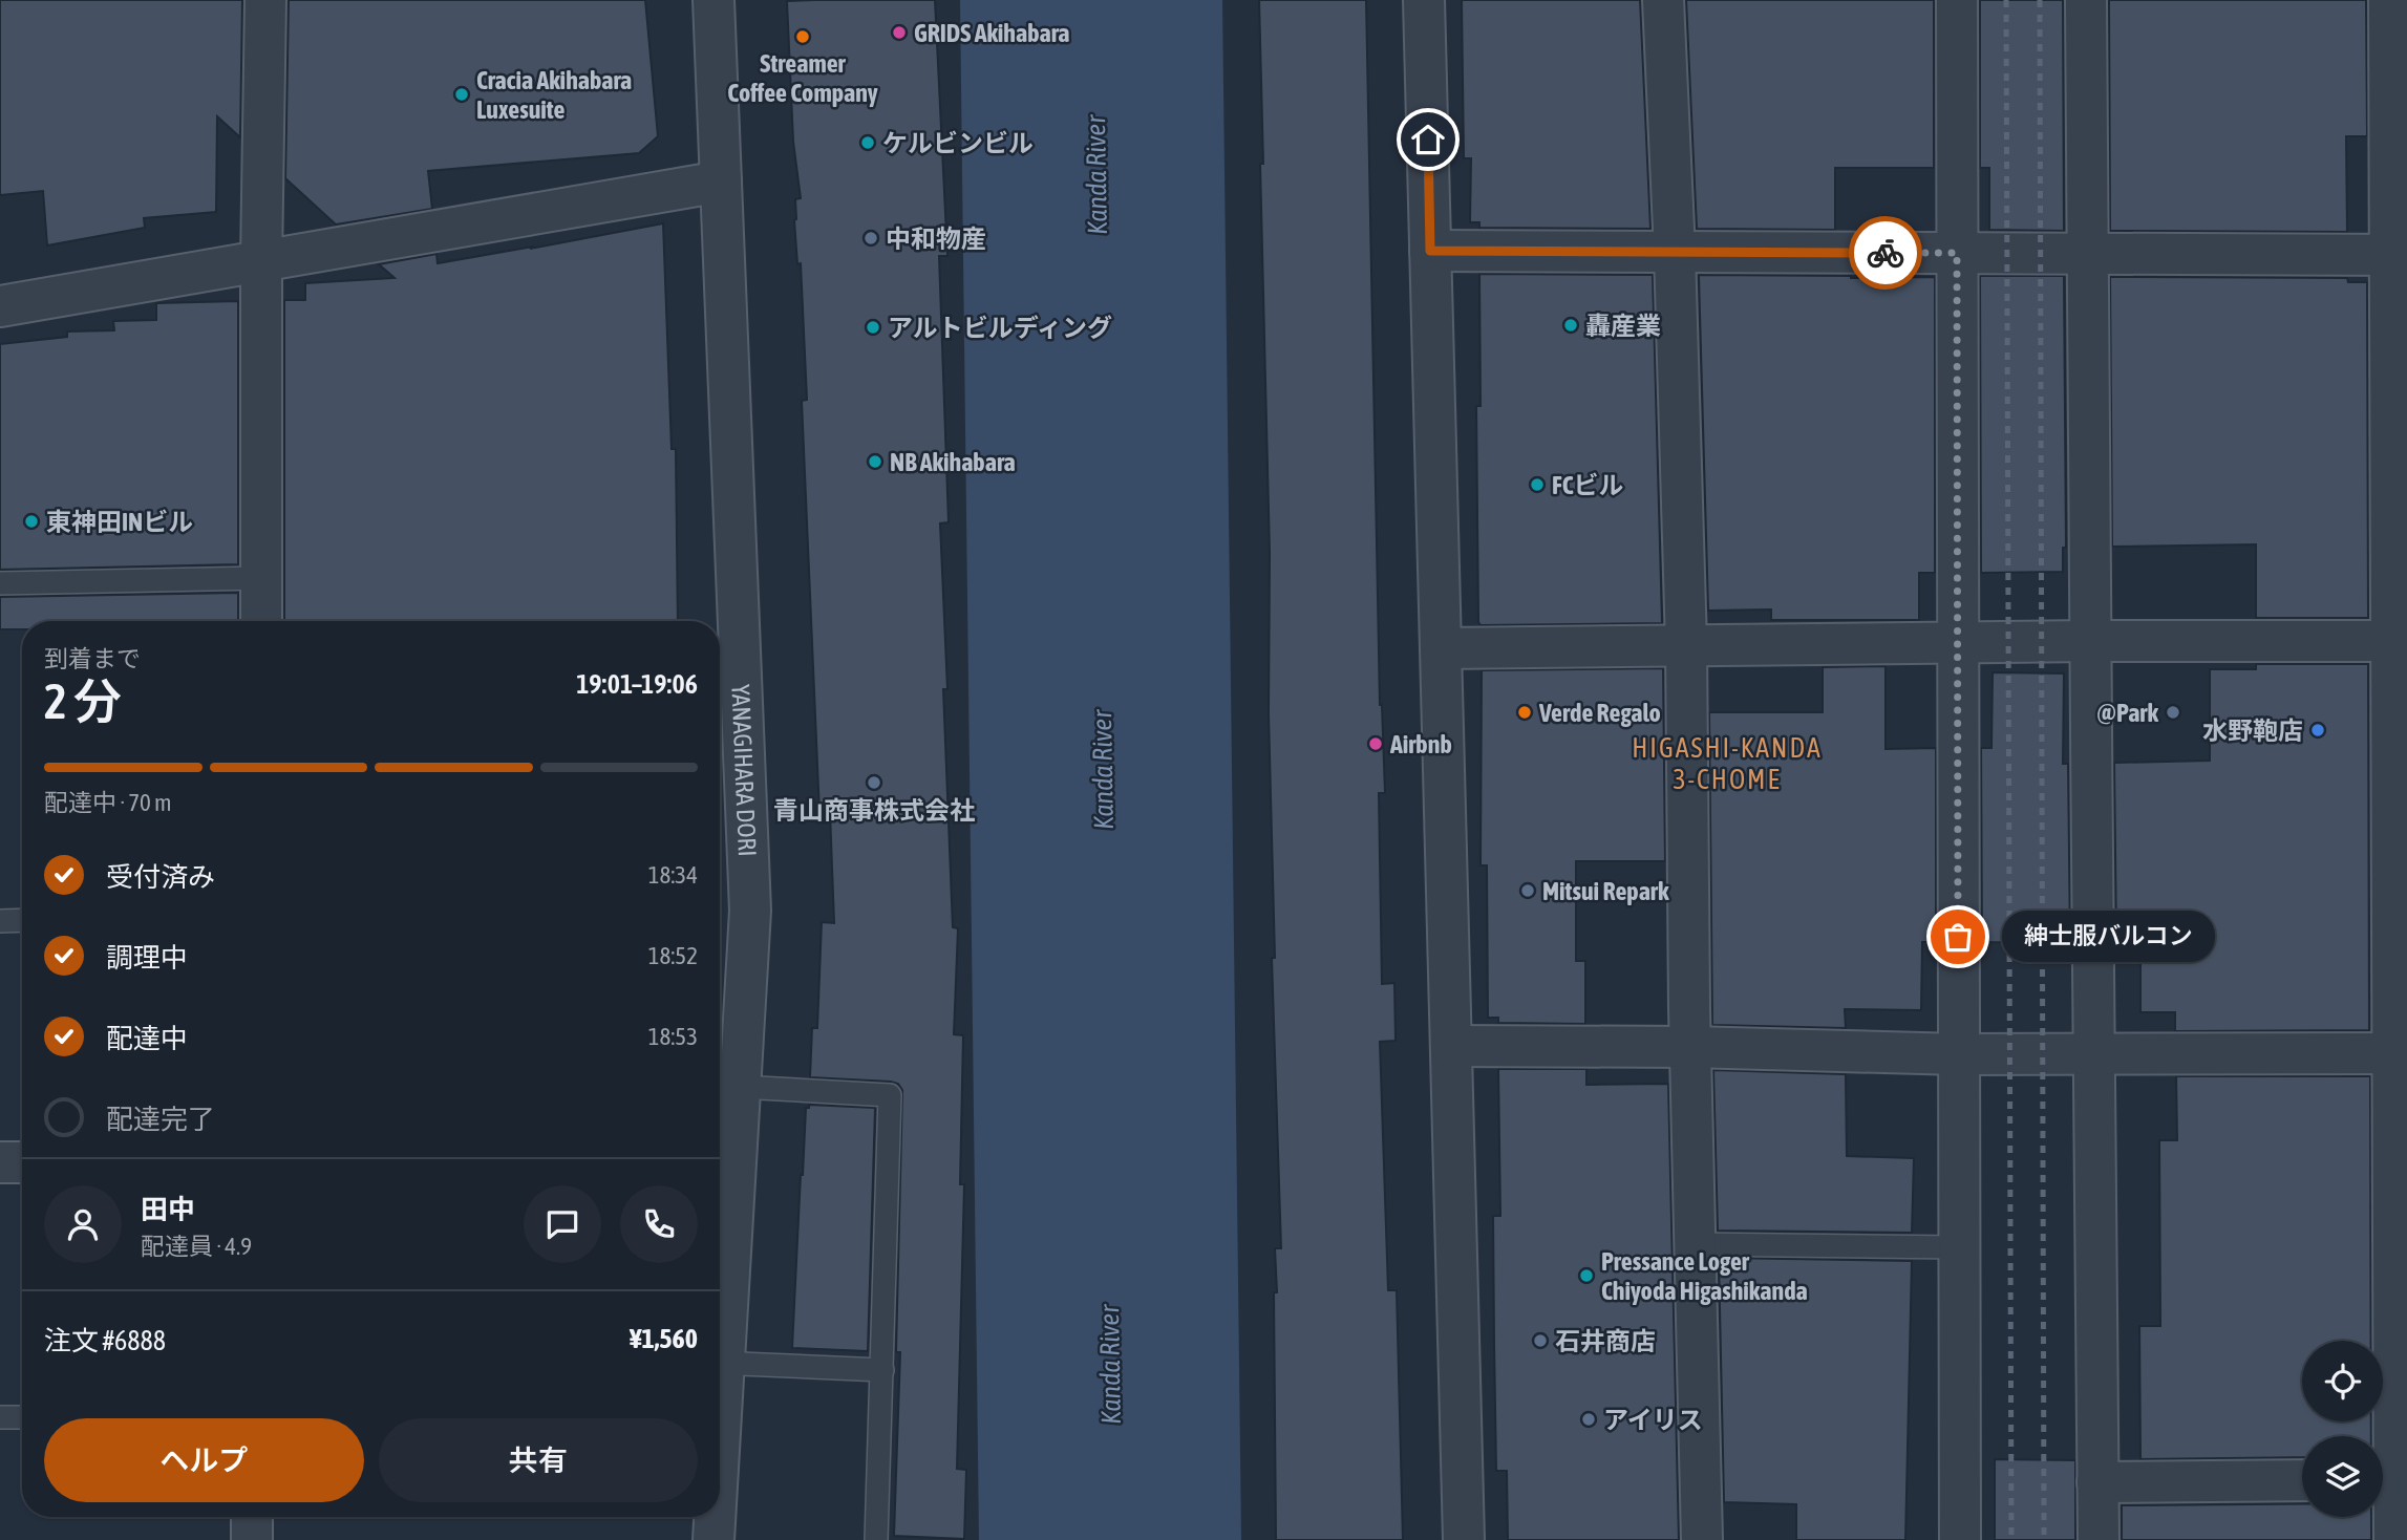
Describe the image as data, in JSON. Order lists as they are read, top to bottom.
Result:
{
  "streets": {
    "street": ["YANAGIHARA DORI"]
  },
  "districts": ["HIGASHI-KANDA 3-CHOME"],
  "water": ["Kanda River"],
  "places": [
    "GRIDS Akihabara",
    "Streamer Coffee Company",
    "Cracia Akihabara Luxesuite",
    "ケルビンビル",
    "中和物産",
    "轟産業",
    "アルトビルディング",
    "NB Akihabara",
    "FCビル",
    "東神田INビル",
    "Verde Regalo",
    "@Park",
    "水野鞄店",
    "Airbnb",
    "青山商事株式会社",
    "Mitsui Repark",
    "紳士服バルコン",
    "Pressance Loger Chiyoda Higashikanda",
    "石井商店",
    "アイリス"
  ],
  "page": {
    "heading": ["2 分", "到着まで", "19:01–19:06"],
    "panel": [
      "田中",
      "配達員 · 4.9",
      "注文 #6888",
      "¥1,560"
    ],
    "bar": "配達中 · 70 m",
    "list": [
      ["受付済み", "18:34"],
      ["調理中", "18:52"],
      ["配達中", "18:53"],
      "配達完了"
    ],
    "bubble": "紳士服バルコン",
    "buttons": ["ヘルプ", "共有"]
  }
}
